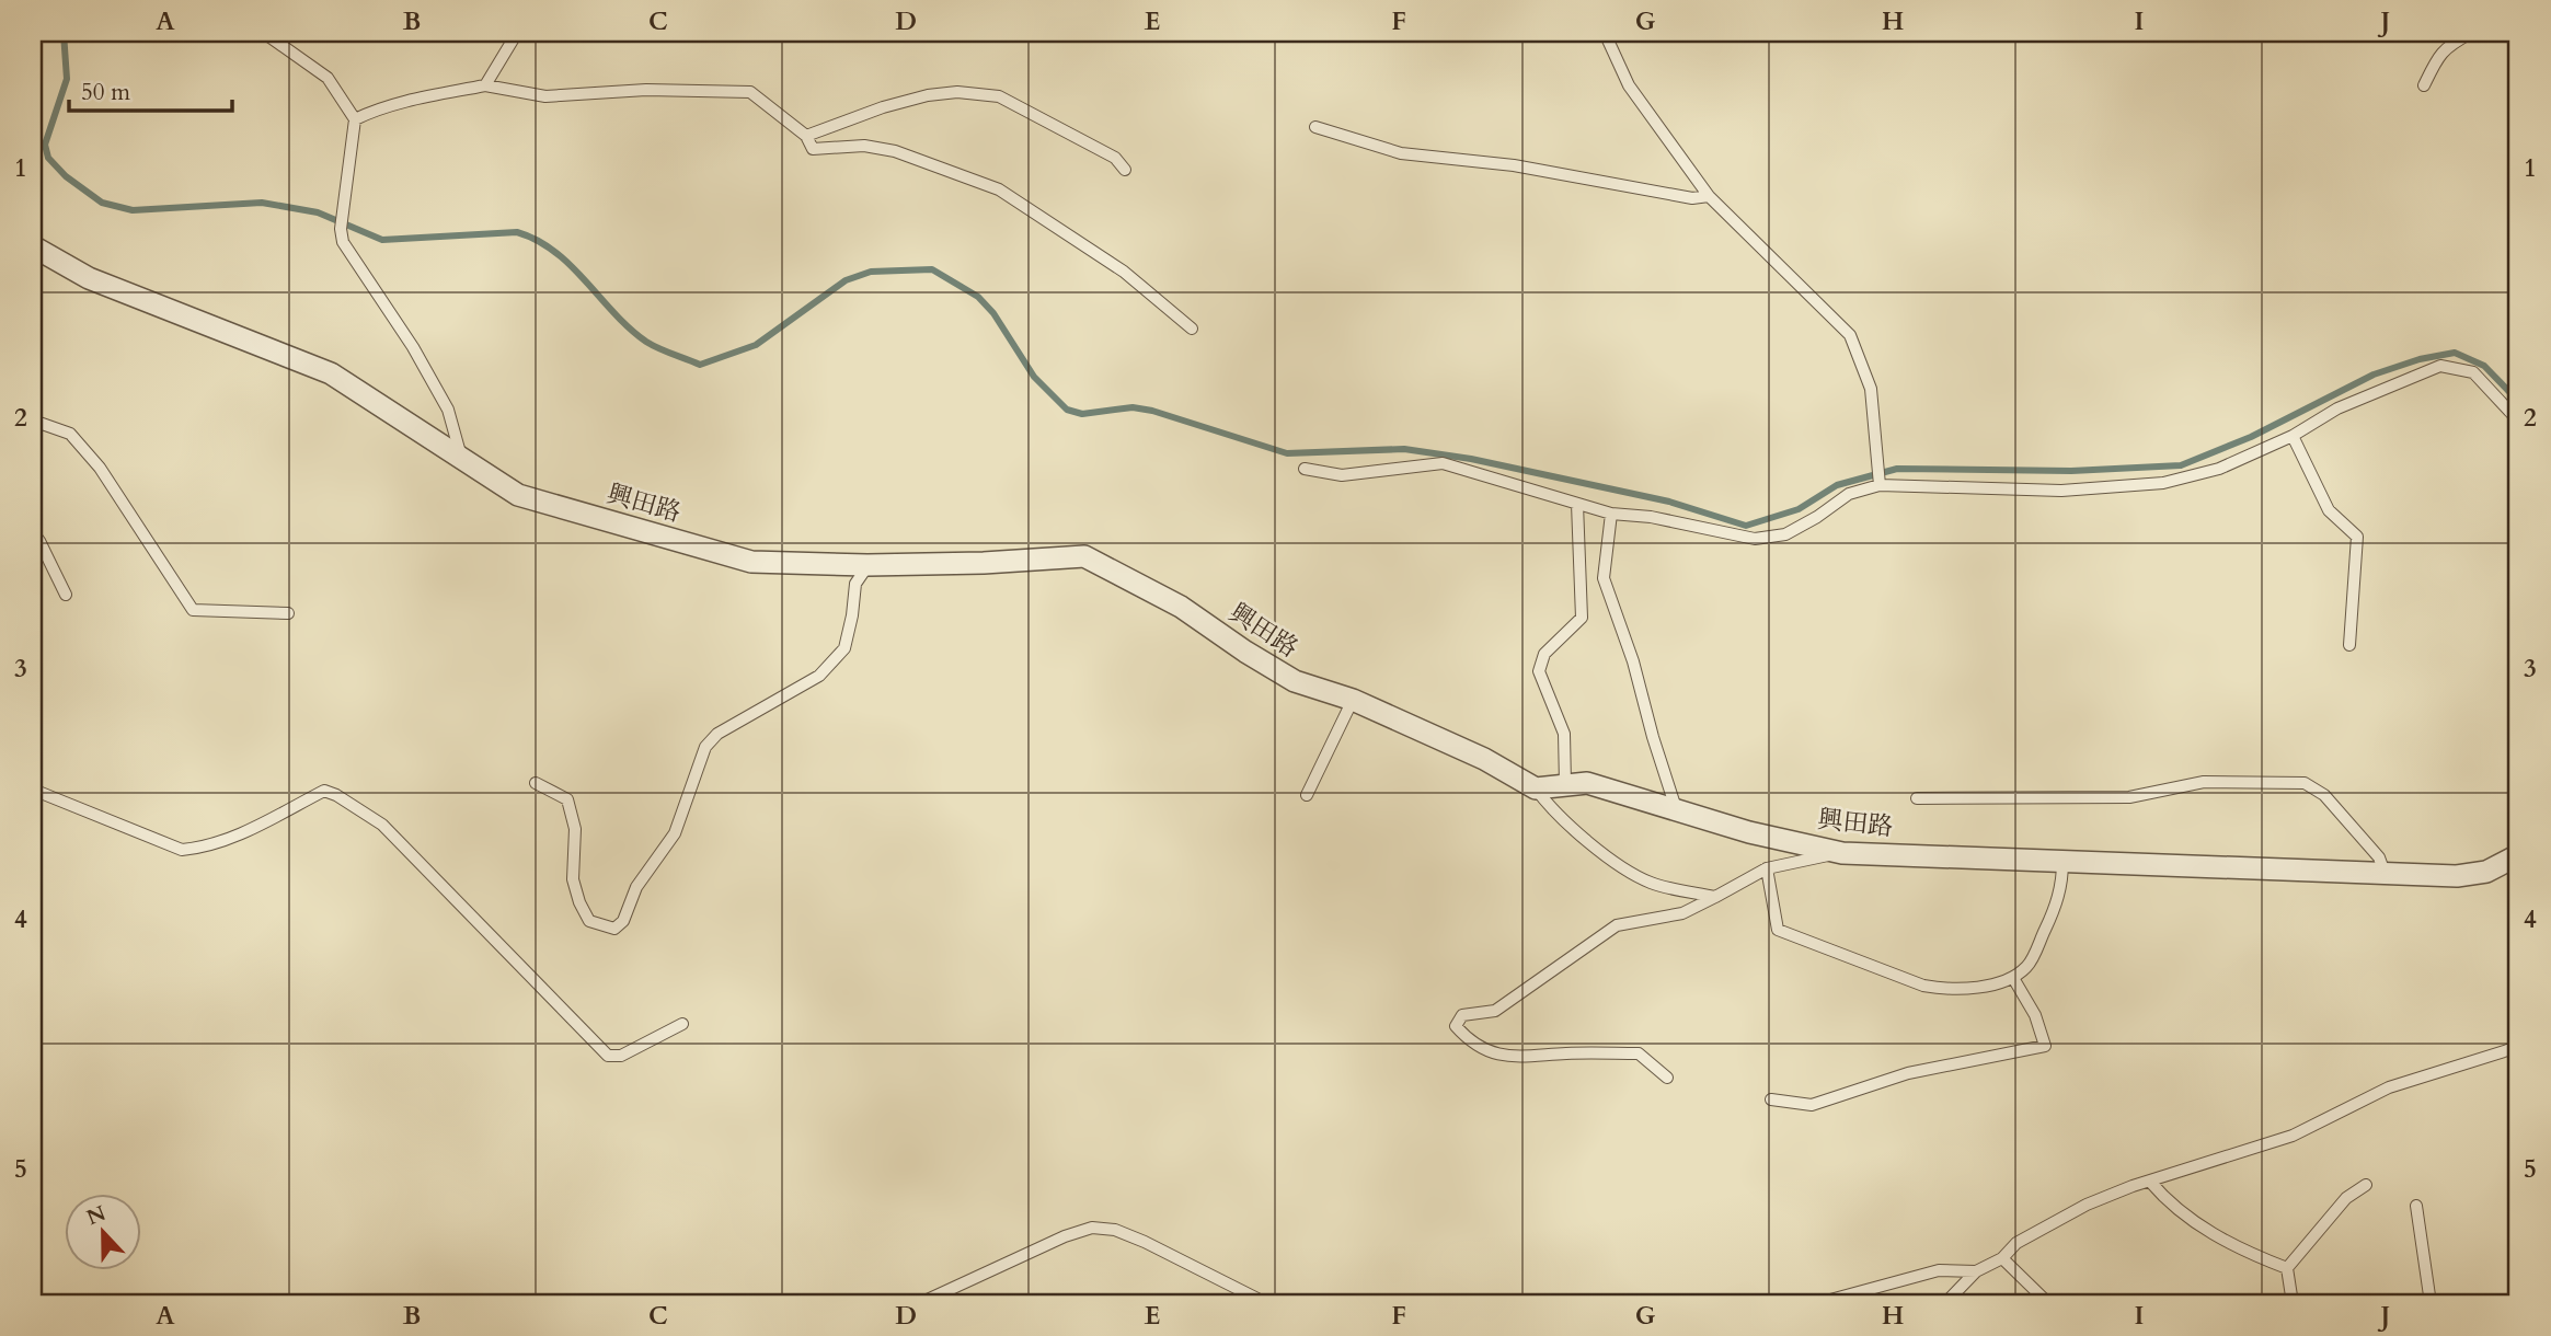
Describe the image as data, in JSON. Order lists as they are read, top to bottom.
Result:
{
  "streets": {
    "street": ["興田路"]
  },
  "scale_bar": "50 m",
  "north": "top",
  "grid": {
    "columns": [
      "A",
      "B",
      "C",
      "D",
      "E",
      "F",
      "G",
      "H",
      "I",
      "J"
    ],
    "rows": [
      "1",
      "2",
      "3",
      "4",
      "5"
    ]
  }
}
